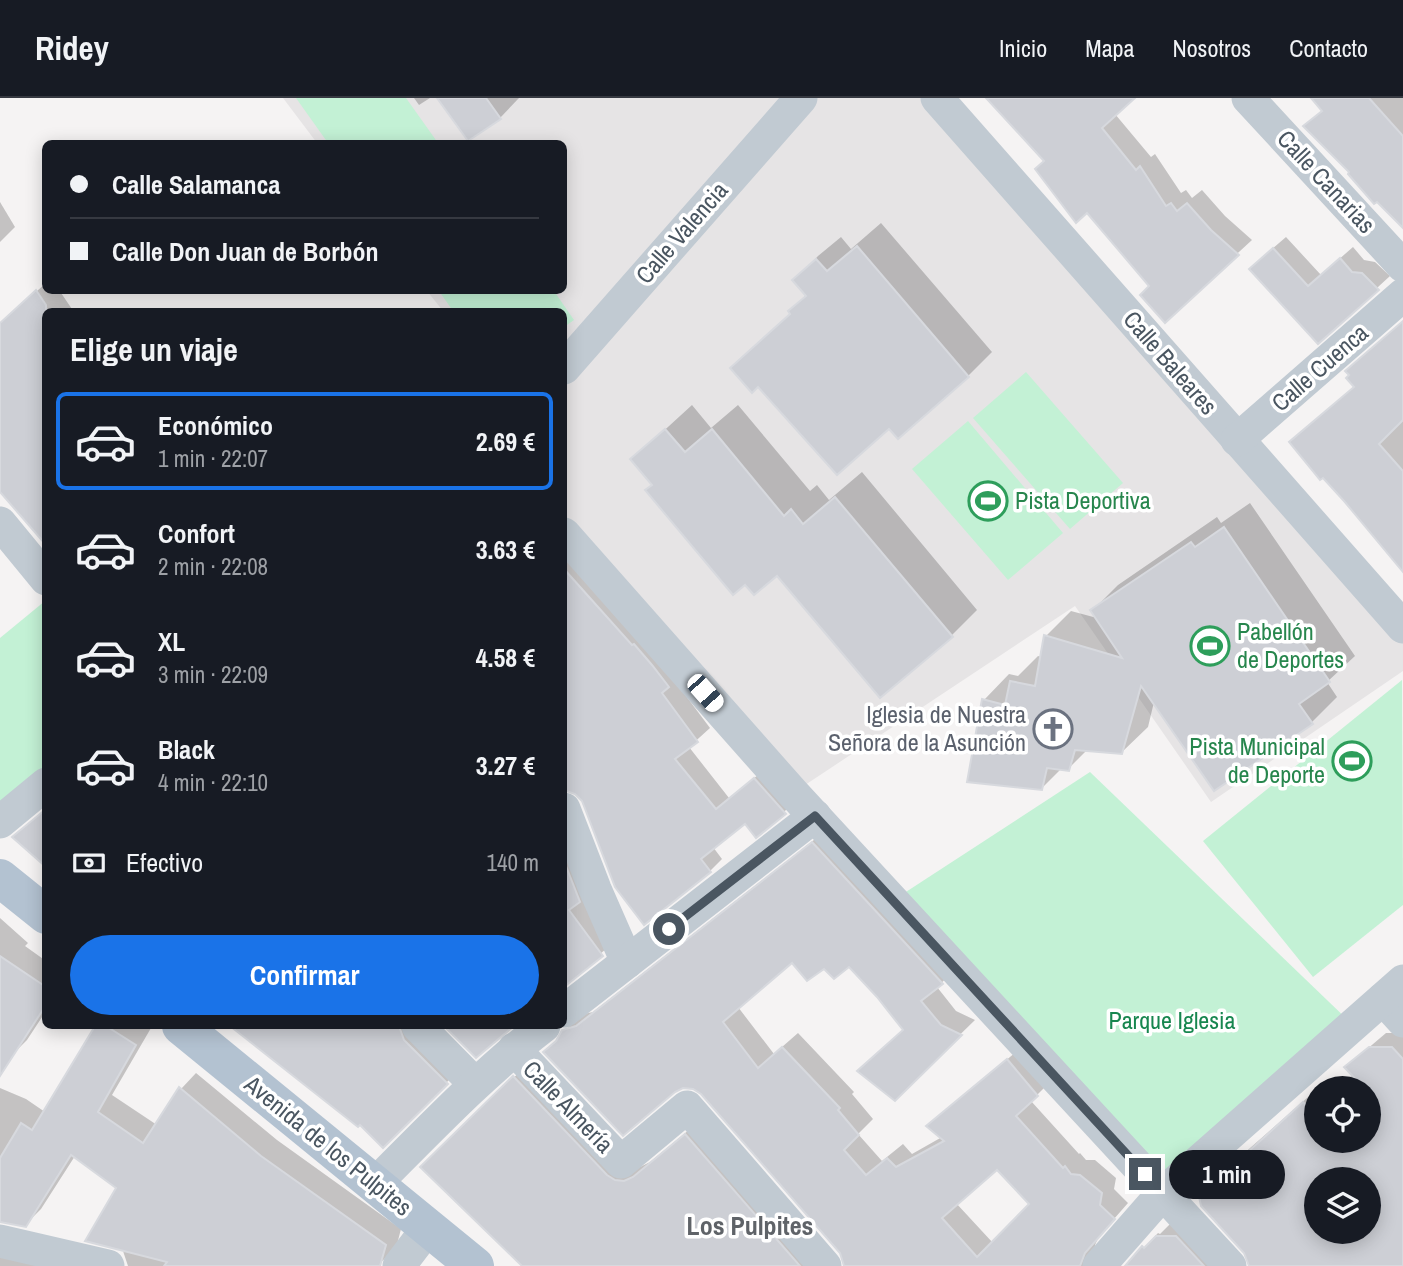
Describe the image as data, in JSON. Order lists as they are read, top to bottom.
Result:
{
  "streets": {
    "main road": ["Avenida de los Pulpites"],
    "street": [
      "Calle Canarias",
      "Calle Valencia",
      "Calle Baleares",
      "Calle Cuenca",
      "Calle Almería"
    ]
  },
  "crossings": [
    ["Calle Baleares", "Calle Cuenca"]
  ],
  "districts": ["Los Pulpites"],
  "parks": ["Parque Iglesia"],
  "places": {
    "sports": ["Pista Deportiva", "Pabellón de Deportes", "Pista Municipal de Deporte"],
    "church": ["Iglesia de Nuestra Señora de la Asunción"]
  },
  "page": {
    "header": "Ridey",
    "nav": [
      "Inicio",
      "Mapa",
      "Nosotros",
      "Contacto"
    ],
    "banner": ["Calle Salamanca", "Calle Don Juan de Borbón"],
    "heading": "Elige un viaje",
    "list": [
      {
        "name": "Económico",
        "note": "1 min · 22:07",
        "value": "2.69 €"
      },
      {
        "name": "Confort",
        "note": "2 min · 22:08",
        "value": "3.63 €"
      },
      {
        "name": "XL",
        "note": "3 min · 22:09",
        "value": "4.58 €"
      },
      {
        "name": "Black",
        "note": "4 min · 22:10",
        "value": "3.27 €"
      }
    ],
    "pay": ["Efectivo", "140 m"],
    "buttons": "Confirmar",
    "bubble": "1 min"
  }
}
